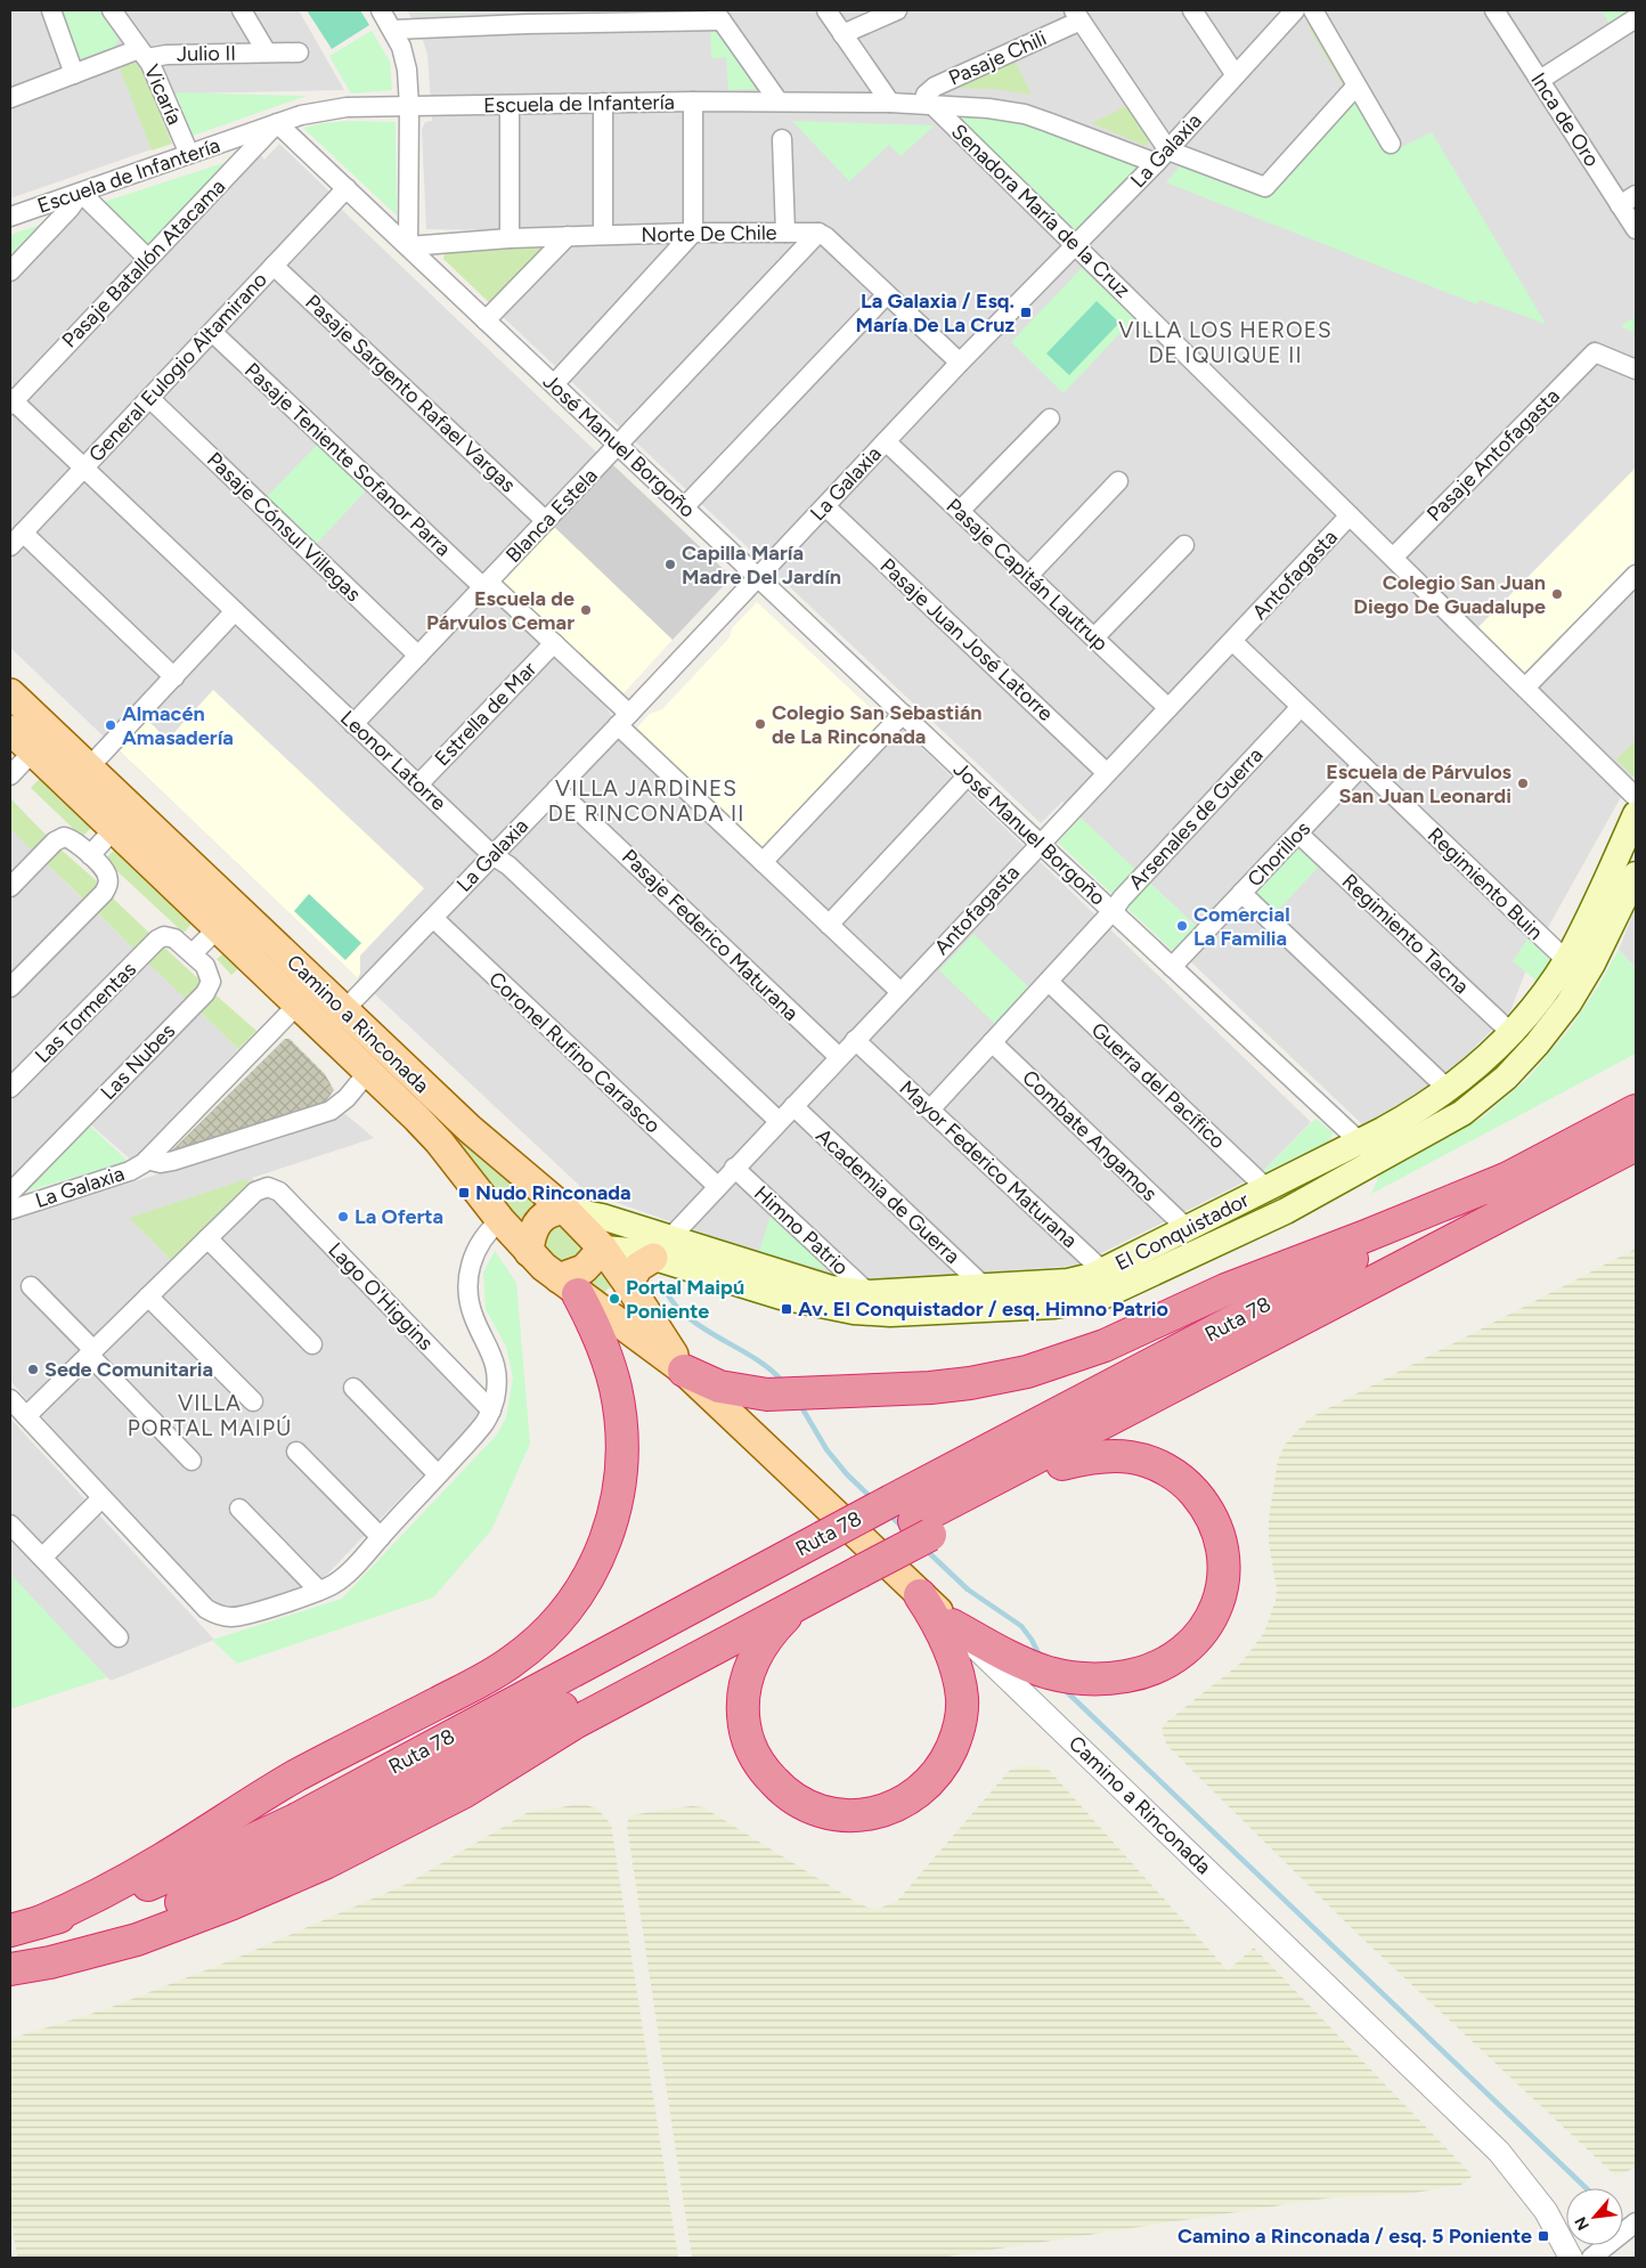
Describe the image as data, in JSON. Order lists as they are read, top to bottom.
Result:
{
  "streets": {
    "highway": ["Ruta 78"],
    "main road": ["Camino a Rinconada", "El Conquistador"],
    "street": [
      "Julio II",
      "Pasaje Chili",
      "Vicaría",
      "Escuela de Infantería",
      "Inca de Oro",
      "La Galaxia",
      "Senadora María de la Cruz",
      "Norte De Chile",
      "Pasaje Batallón Atacama",
      "General Eulogio Altamirano",
      "Pasaje Sargento Rafael Vargas",
      "José Manuel Borgoño",
      "Pasaje Antofagasta",
      "Pasaje Teniente Sofanor Parra",
      "Blanca Estela",
      "Pasaje Cónsul Villegas",
      "Pasaje Capitán Lautrup",
      "Antofagasta",
      "Pasaje Juan José Latorre",
      "Estrella de Mar",
      "Leonor Latorre",
      "Arsenales de Guerra",
      "Chorillos",
      "Regimiento Buin",
      "Regimiento Tacna",
      "Pasaje Federico Maturana",
      "Las Tormentas",
      "Coronel Rufino Carrasco",
      "Las Nubes",
      "Guerra del Pacífico",
      "Combate Angamos",
      "Mayor Federico Maturana",
      "Academia de Guerra",
      "Himno Patrio",
      "Lago O'Higgins"
    ]
  },
  "crossings": [
    ["Julio II", "Vicaría"],
    ["Pasaje Chili", "Escuela de Infantería"],
    ["Pasaje Chili", "Senadora María de la Cruz"],
    ["Vicaría", "Escuela de Infantería"],
    ["Escuela de Infantería", "La Galaxia"],
    ["Escuela de Infantería", "Senadora María de la Cruz"],
    ["Escuela de Infantería", "Pasaje Batallón Atacama"],
    ["Escuela de Infantería", "José Manuel Borgoño"],
    ["La Galaxia", "Senadora María de la Cruz"],
    ["La Galaxia", "José Manuel Borgoño"],
    ["La Galaxia", "Pasaje Teniente Sofanor Parra"],
    ["La Galaxia", "Pasaje Capitán Lautrup"],
    ["La Galaxia", "Pasaje Juan José Latorre"],
    ["La Galaxia", "Leonor Latorre"],
    ["La Galaxia", "Pasaje Federico Maturana"],
    ["La Galaxia", "Camino a Rinconada"],
    ["La Galaxia", "Coronel Rufino Carrasco"],
    ["Senadora María de la Cruz", "Pasaje Antofagasta"],
    ["Senadora María de la Cruz", "Antofagasta"],
    ["Norte De Chile", "José Manuel Borgoño"],
    ["Norte De Chile", "Blanca Estela"],
    ["Pasaje Batallón Atacama", "José Manuel Borgoño"],
    ["Pasaje Batallón Atacama", "Leonor Latorre"],
    ["General Eulogio Altamirano", "Pasaje Sargento Rafael Vargas"],
    ["General Eulogio Altamirano", "José Manuel Borgoño"],
    ["General Eulogio Altamirano", "Pasaje Teniente Sofanor Parra"],
    ["General Eulogio Altamirano", "Pasaje Cónsul Villegas"],
    ["General Eulogio Altamirano", "Leonor Latorre"],
    ["Pasaje Sargento Rafael Vargas", "Blanca Estela"],
    ["José Manuel Borgoño", "Blanca Estela"],
    ["José Manuel Borgoño", "Antofagasta"],
    ["José Manuel Borgoño", "Arsenales de Guerra"],
    ["José Manuel Borgoño", "Chorillos"],
    ["José Manuel Borgoño", "El Conquistador"],
    ["Pasaje Teniente Sofanor Parra", "Blanca Estela"],
    ["Pasaje Teniente Sofanor Parra", "Antofagasta"],
    ["Pasaje Teniente Sofanor Parra", "Estrella de Mar"],
    ["Blanca Estela", "Pasaje Cónsul Villegas"],
    ["Blanca Estela", "Leonor Latorre"],
    ["Pasaje Capitán Lautrup", "Antofagasta"],
    ["Antofagasta", "Pasaje Juan José Latorre"],
    ["Antofagasta", "Leonor Latorre"],
    ["Antofagasta", "Regimiento Buin"],
    ["Antofagasta", "Pasaje Federico Maturana"],
    ["Antofagasta", "Coronel Rufino Carrasco"],
    ["Antofagasta", "Mayor Federico Maturana"],
    ["Antofagasta", "Academia de Guerra"],
    ["Antofagasta", "Himno Patrio"],
    ["Antofagasta", "El Conquistador"],
    ["Estrella de Mar", "Leonor Latorre"],
    ["Arsenales de Guerra", "Regimiento Buin"],
    ["Arsenales de Guerra", "Guerra del Pacífico"],
    ["Arsenales de Guerra", "Combate Angamos"],
    ["Arsenales de Guerra", "Mayor Federico Maturana"],
    ["Chorillos", "Regimiento Buin"],
    ["Chorillos", "Regimiento Tacna"],
    ["Regimiento Buin", "El Conquistador"],
    ["Regimiento Tacna", "El Conquistador"],
    ["Las Tormentas", "Las Nubes"],
    ["Camino a Rinconada", "El Conquistador"],
    ["Guerra del Pacífico", "El Conquistador"],
    ["Combate Angamos", "El Conquistador"],
    ["Mayor Federico Maturana", "El Conquistador"],
    ["Academia de Guerra", "El Conquistador"],
    ["Himno Patrio", "El Conquistador"]
  ],
  "districts": ["VILLA LOS HEROES DE IQUIQUE II", "VILLA JARDINES DE RINCONADA II", "VILLA PORTAL MAIPÚ"],
  "places": {
    "transit": [
      "La Galaxia / Esq. María De La Cruz",
      "Nudo Rinconada",
      "Av. El Conquistador / esq. Himno Patrio",
      "Camino a Rinconada / esq. 5 Poniente"
    ],
    "other": [
      "Capilla María Madre Del Jardín",
      "Colegio San Juan Diego De Guadalupe",
      "Escuela de Párvulos Cemar",
      "Colegio San Sebastián de La Rinconada",
      "Almacén Amasadería",
      "Escuela de Párvulos San Juan Leonardi",
      "Comercial La Familia",
      "La Oferta",
      "Portal Maipú Poniente",
      "Sede Comunitaria"
    ]
  },
  "north": "bottom left"
}
